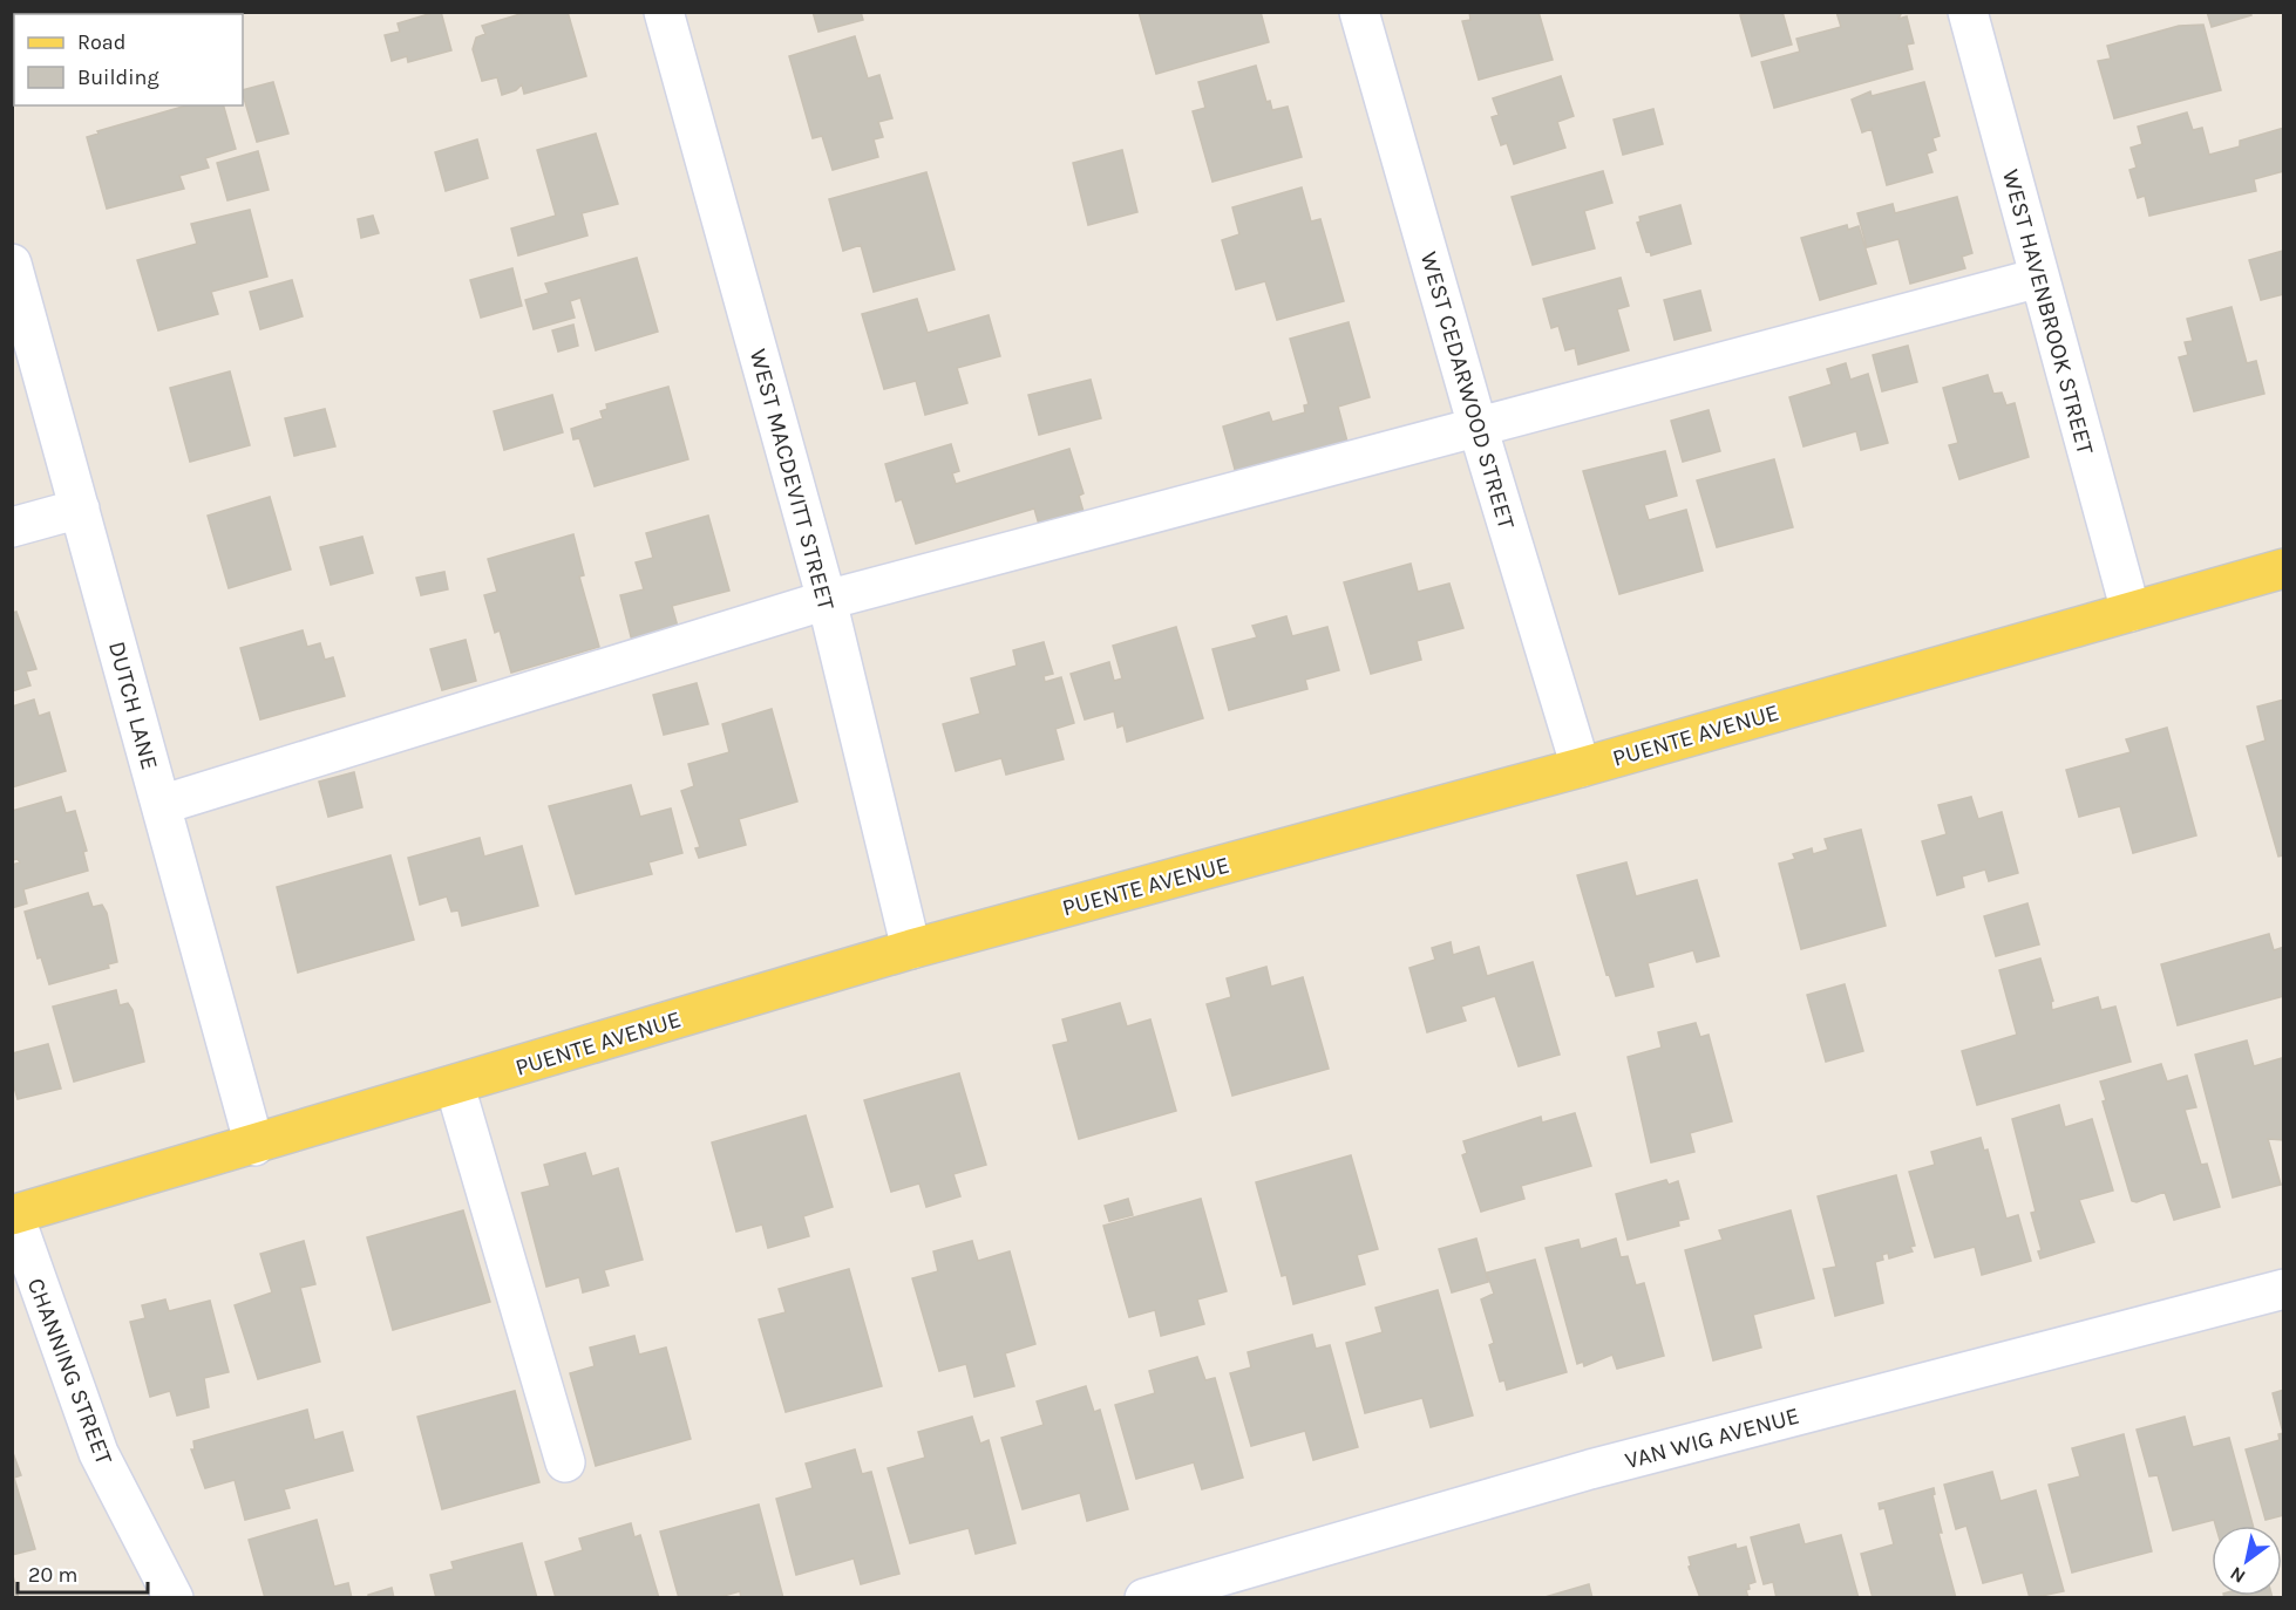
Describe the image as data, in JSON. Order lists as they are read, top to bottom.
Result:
{
  "streets": {
    "main road": ["PUENTE AVENUE"],
    "street": [
      "WEST HAVENBROOK STREET",
      "WEST CEDARWOOD STREET",
      "WEST MACDEVITT STREET",
      "DUTCH LANE",
      "CHANNING STREET",
      "VAN WIG AVENUE"
    ]
  },
  "crossings": [
    ["WEST HAVENBROOK STREET", "PUENTE AVENUE"],
    ["WEST CEDARWOOD STREET", "PUENTE AVENUE"],
    ["WEST MACDEVITT STREET", "PUENTE AVENUE"],
    ["DUTCH LANE", "PUENTE AVENUE"],
    ["PUENTE AVENUE", "CHANNING STREET"]
  ],
  "legend": ["Road", "Building"],
  "scale_bar": "20 m",
  "north": "bottom left"
}
